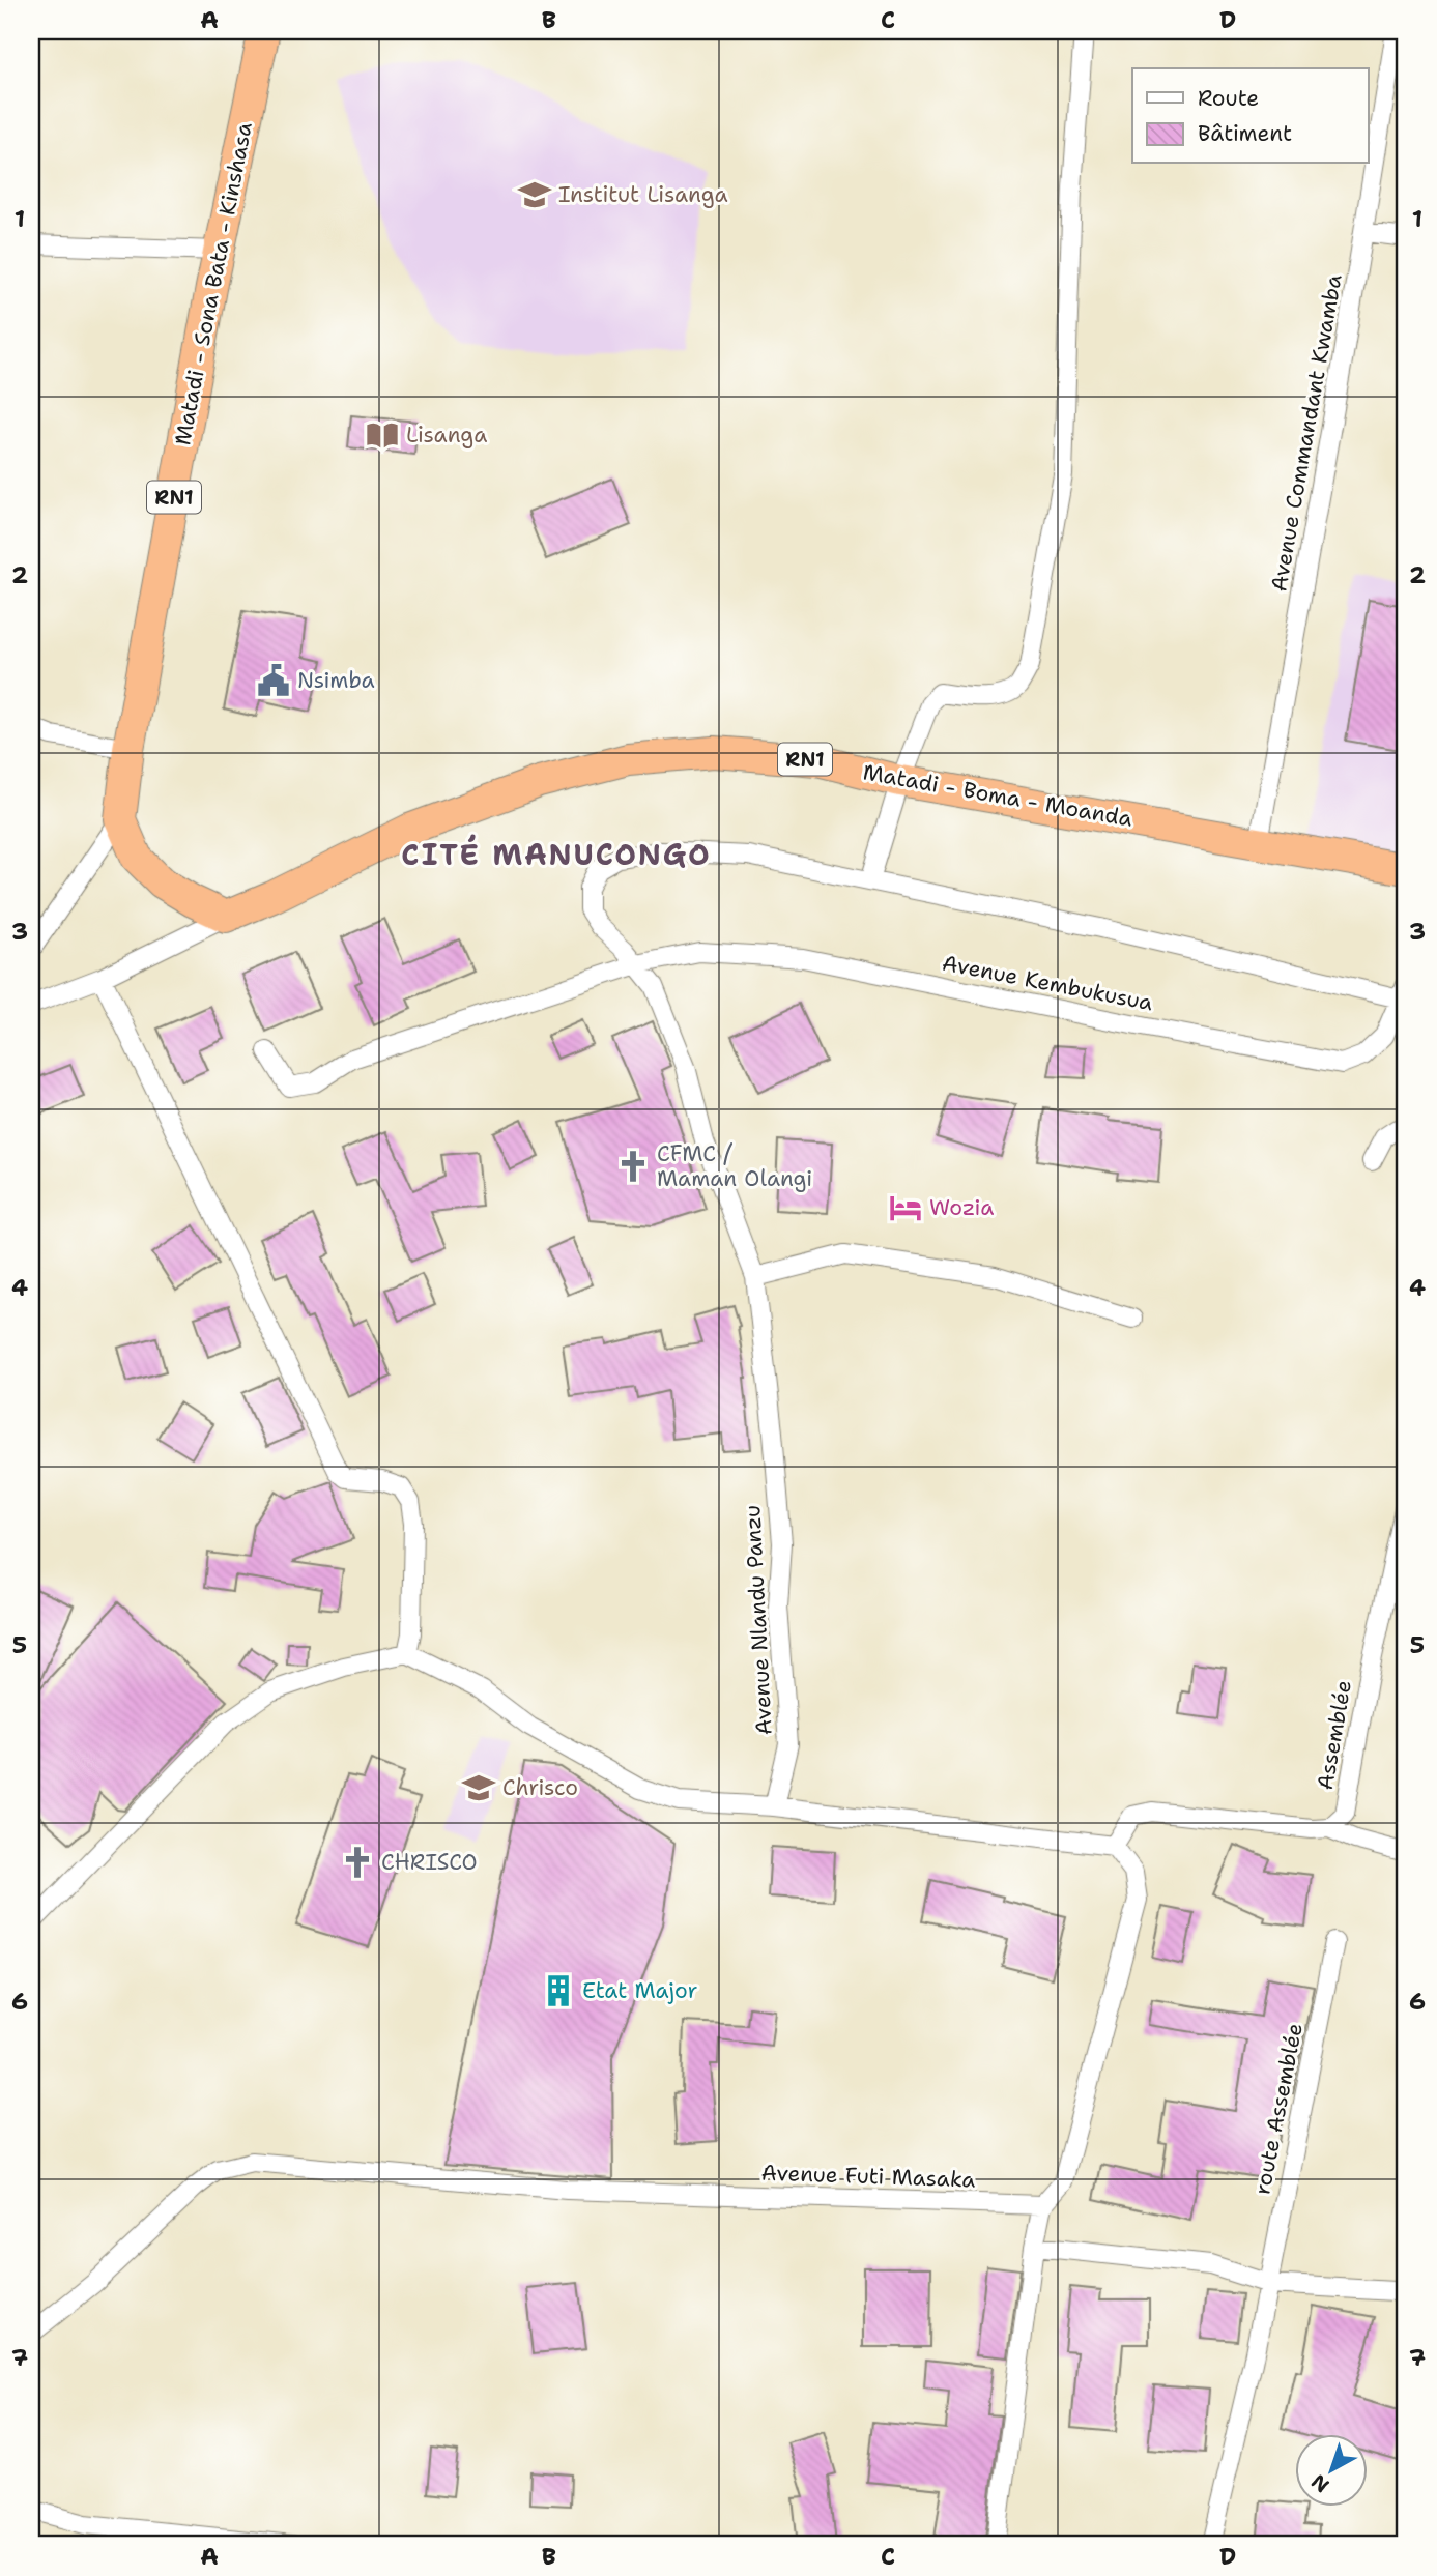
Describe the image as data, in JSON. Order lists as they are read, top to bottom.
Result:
{
  "streets": {
    "highway": ["Matadi - Sona Bata - Kinshasa", "RN1", "Matadi - Boma - Moanda"],
    "street": [
      "Avenue Commandant Kwamba",
      "Avenue Kembukusua",
      "Avenue Nlandu Panzu",
      "Assemblée",
      "route Assemblée",
      "Avenue Futi Masaka"
    ]
  },
  "crossings": [
    ["Avenue Commandant Kwamba", "Matadi - Boma - Moanda"],
    ["Avenue Kembukusua", "Avenue Nlandu Panzu"]
  ],
  "districts": ["CITÉ MANUCONGO"],
  "places": {
    "school or university": ["Institut Lisanga", "Chrisco"],
    "library": ["Lisanga"],
    "public building": ["Nsimba"],
    "church": ["CFMC / Maman Olangi", "CHRISCO"],
    "hotel": ["Wozia"],
    "building": ["Etat Major"]
  },
  "legend": ["Route", "Bâtiment"],
  "north": "bottom left",
  "grid": {
    "columns": [
      "A",
      "B",
      "C",
      "D"
    ],
    "rows": [
      "1",
      "2",
      "3",
      "4",
      "5",
      "6",
      "7"
    ]
  }
}
